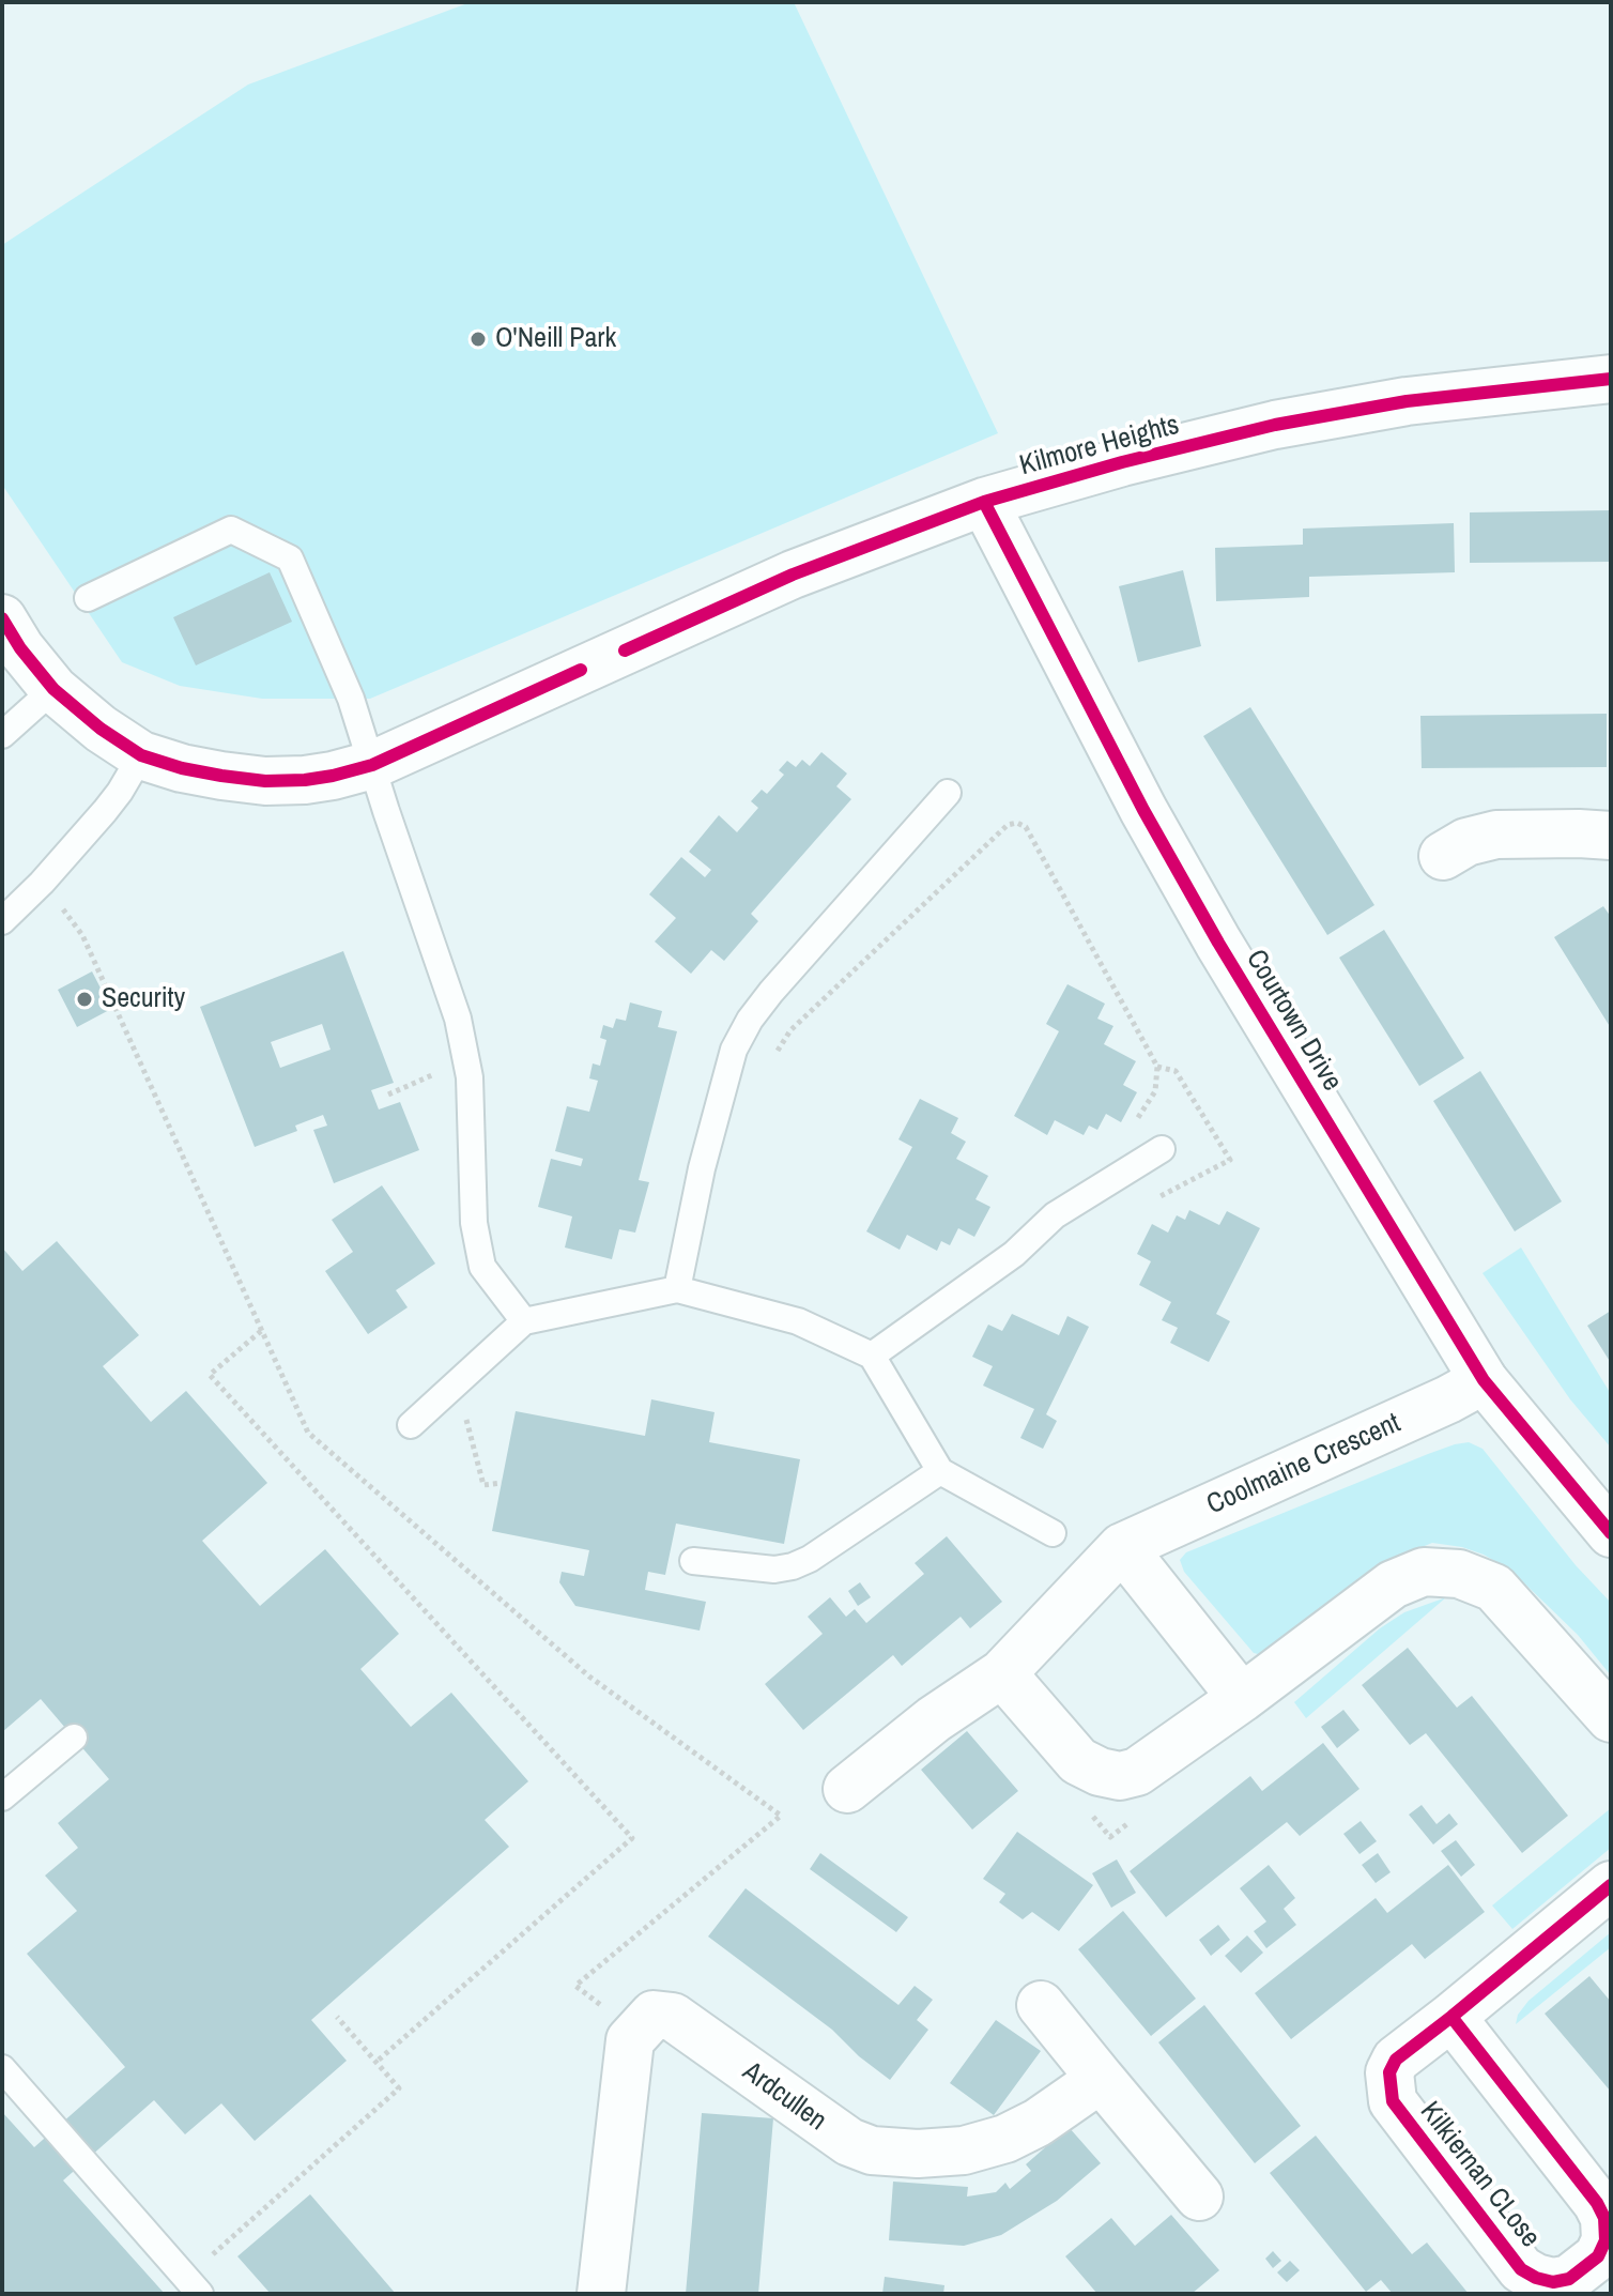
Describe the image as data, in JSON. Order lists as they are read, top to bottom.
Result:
{
  "streets": {
    "street": [
      "Kilmore Heights",
      "Courtown Drive",
      "Coolmaine Crescent",
      "Ardcullen",
      "Kilkiernan CLose"
    ]
  },
  "crossings": [
    ["Kilmore Heights", "Courtown Drive"],
    ["Courtown Drive", "Coolmaine Crescent"]
  ],
  "places": ["O'Neill Park", "Security"]
}
